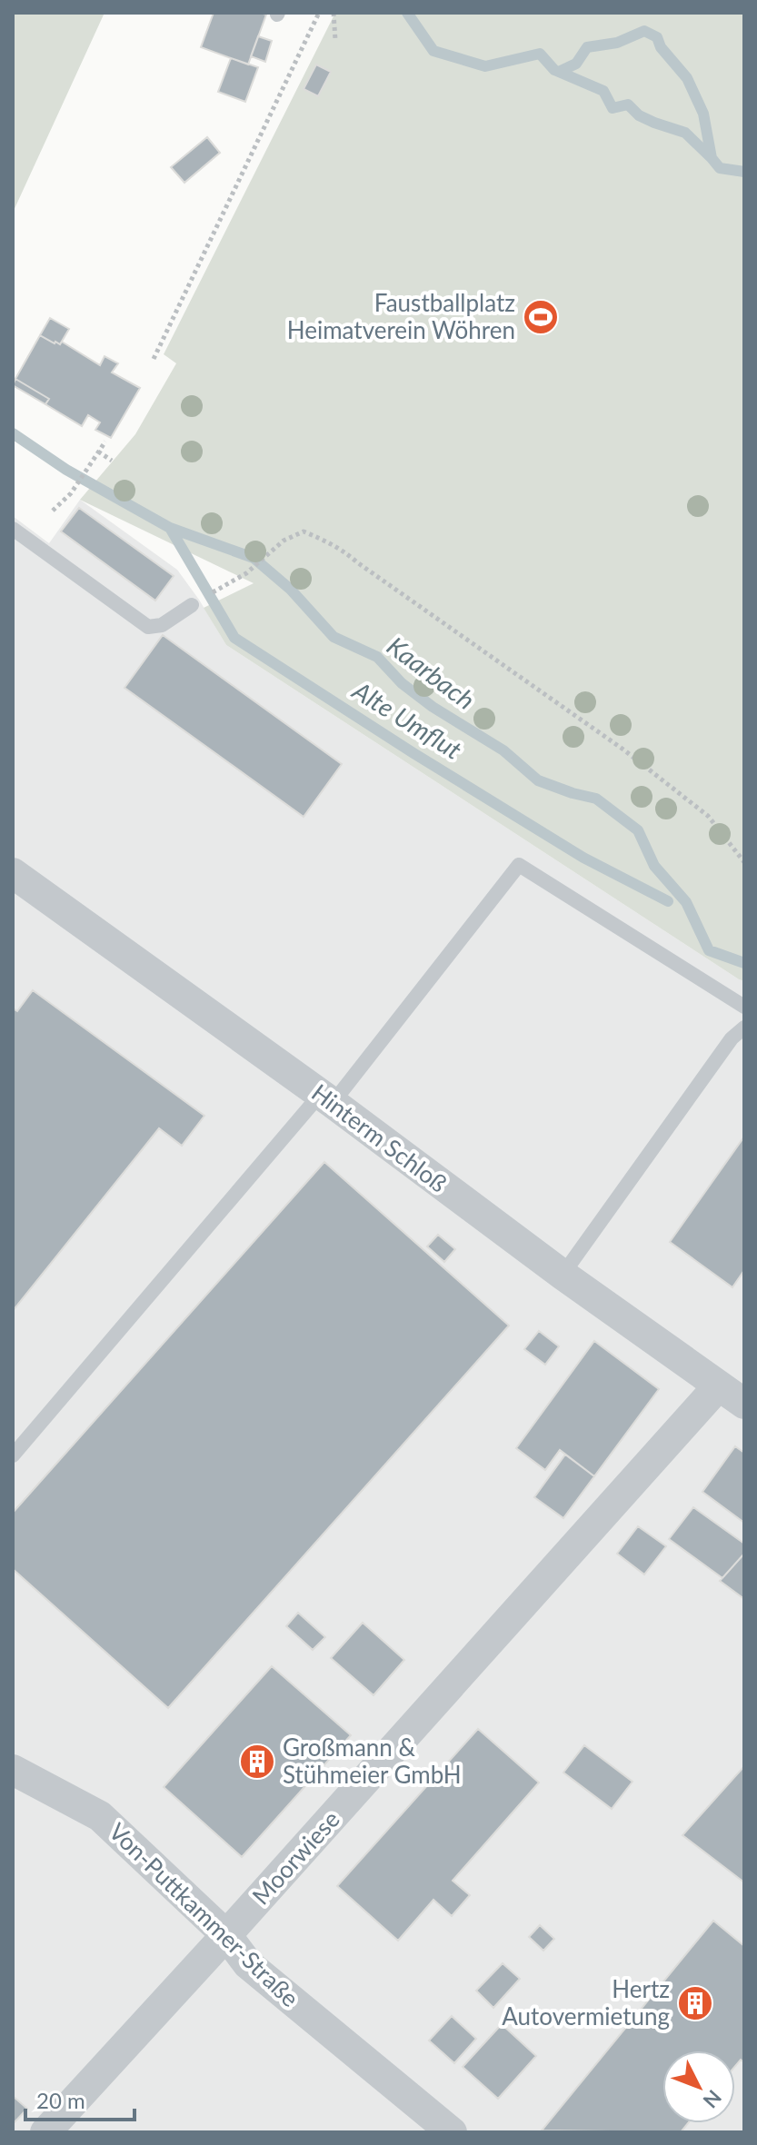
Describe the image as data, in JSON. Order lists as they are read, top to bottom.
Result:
{
  "streets": {
    "street": ["Hinterm Schloß", "Moorwiese", "Von-Puttkammer-Straße"]
  },
  "crossings": [
    ["Hinterm Schloß", "Moorwiese"],
    ["Moorwiese", "Von-Puttkammer-Straße"]
  ],
  "water": ["Kaarbach", "Alte Umflut"],
  "places": {
    "sports": ["Faustballplatz Heimatverein Wöhren"],
    "building": ["Großmann & Stühmeier GmbH", "Hertz Autovermietung"]
  },
  "scale_bar": "20 m",
  "north": "bottom right"
}
